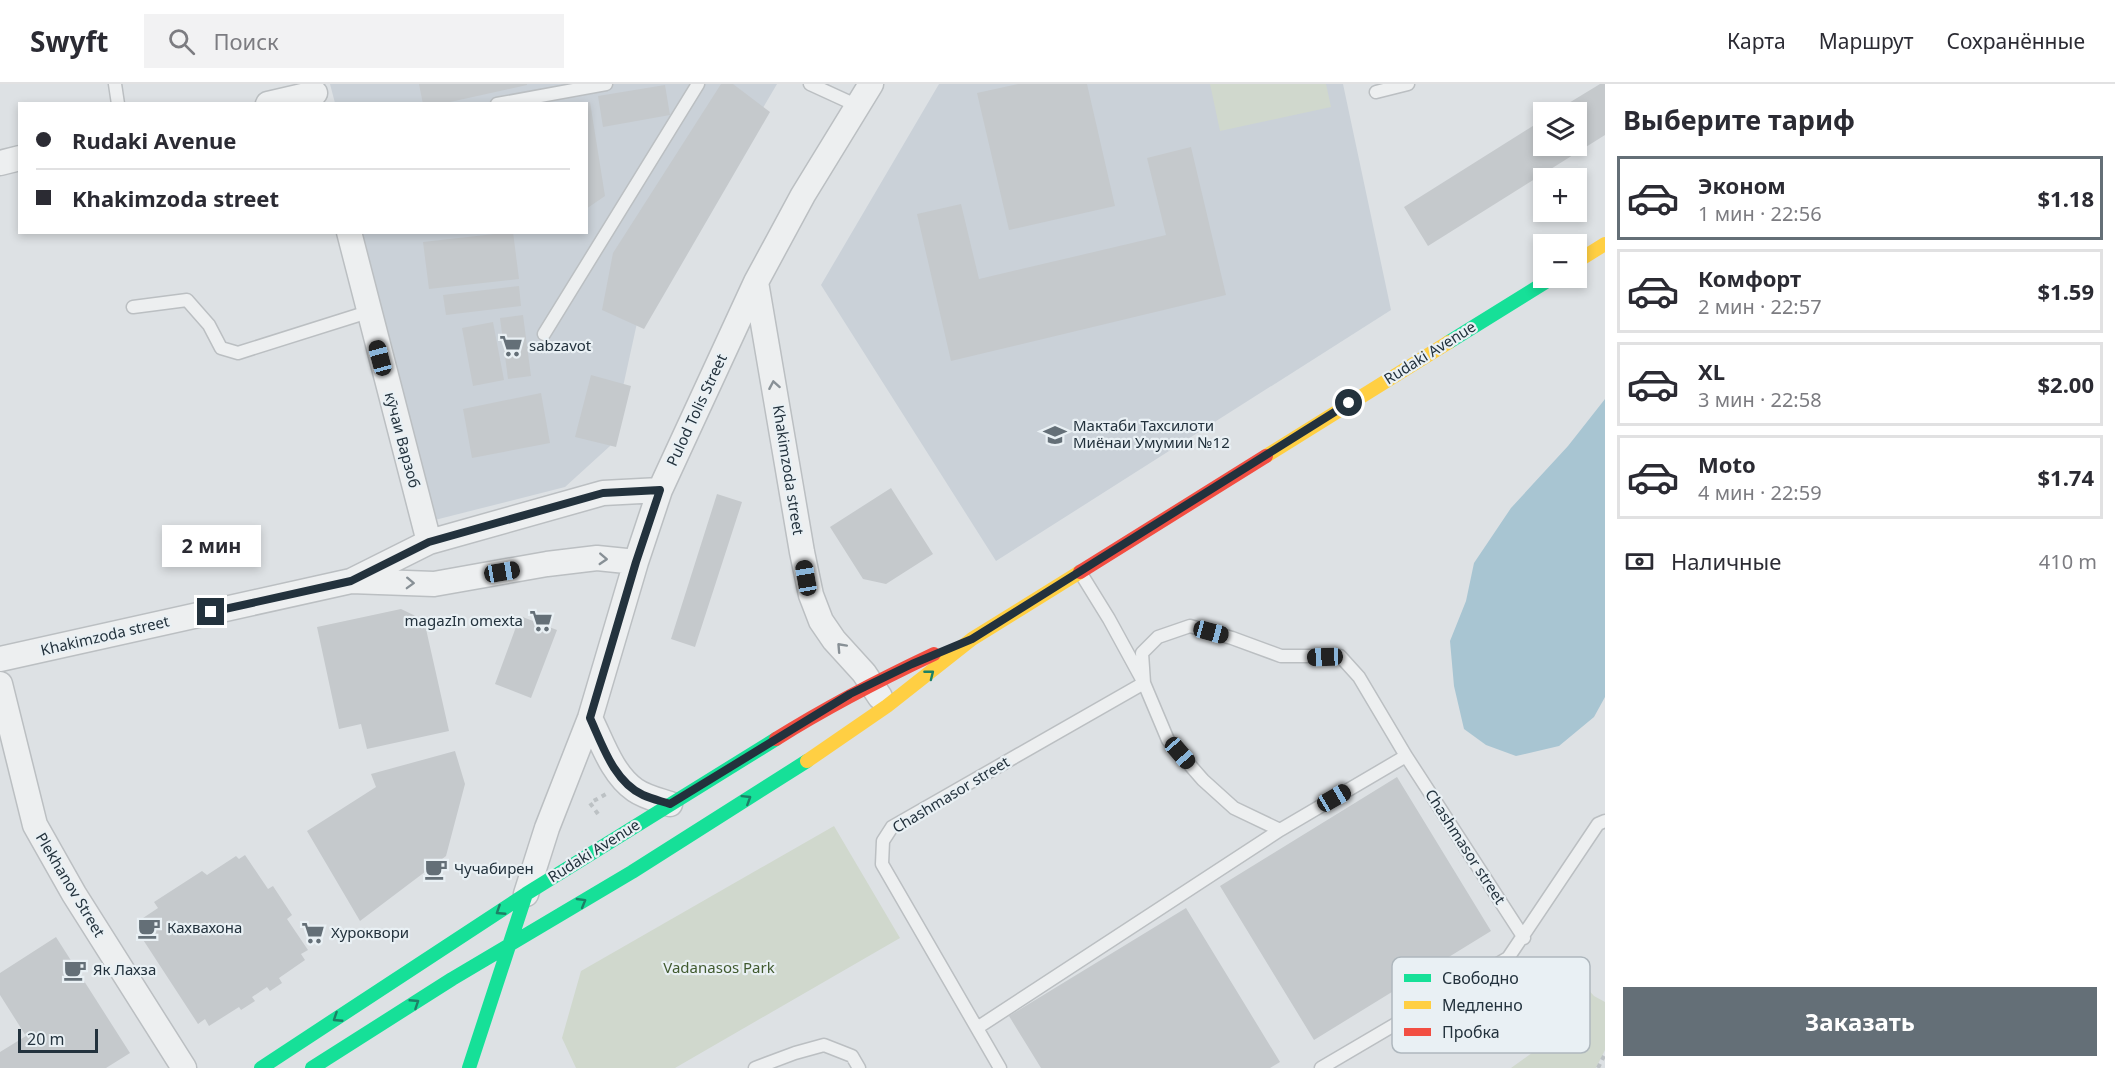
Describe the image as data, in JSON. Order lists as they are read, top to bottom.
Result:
{
  "streets": {
    "main road": ["Rudaki Avenue"],
    "street": [
      "Pulod Tolis Street",
      "кӯчаи Варзоб",
      "Khakimzoda street",
      "Plekhanov Street"
    ],
    "lane": ["Chashmasor street"]
  },
  "crossings": [
    ["Rudaki Avenue", "Pulod Tolis Street"],
    ["Rudaki Avenue", "Khakimzoda street"],
    ["Rudaki Avenue", "Chashmasor street"],
    ["Pulod Tolis Street", "Khakimzoda street"]
  ],
  "parks": ["Vadanasos Park"],
  "places": {
    "supermarket": ["sabzavot", "magazIn omexta", "Хуроквори"],
    "school or university": ["Мактаби Тахсилоти Миёнаи Умумии №12"],
    "cafe": ["Чучабирен", "Кахвахона", "Як Лахза"]
  },
  "legend": ["Свободно", "Медленно", "Пробка"],
  "scale_bar": "20 m",
  "page": {
    "header": "Swyft",
    "search": "Поиск",
    "nav": ["Карта", "Маршрут", "Сохранённые"],
    "heading": "Выберите тариф",
    "map_buttons": ["+", "−"],
    "banner": ["Rudaki Avenue", "Khakimzoda street"],
    "list": [
      {
        "name": "Эконом",
        "note": "1 мин · 22:56",
        "value": "$1.18"
      },
      {
        "name": "Комфорт",
        "note": "2 мин · 22:57",
        "value": "$1.59"
      },
      {
        "name": "XL",
        "note": "3 мин · 22:58",
        "value": "$2.00"
      },
      {
        "name": "Moto",
        "note": "4 мин · 22:59",
        "value": "$1.74"
      }
    ],
    "bubble": "2 мин",
    "pay": ["Наличные", "410 m"],
    "buttons": "Заказать",
    "scale": "20 m"
  }
}
